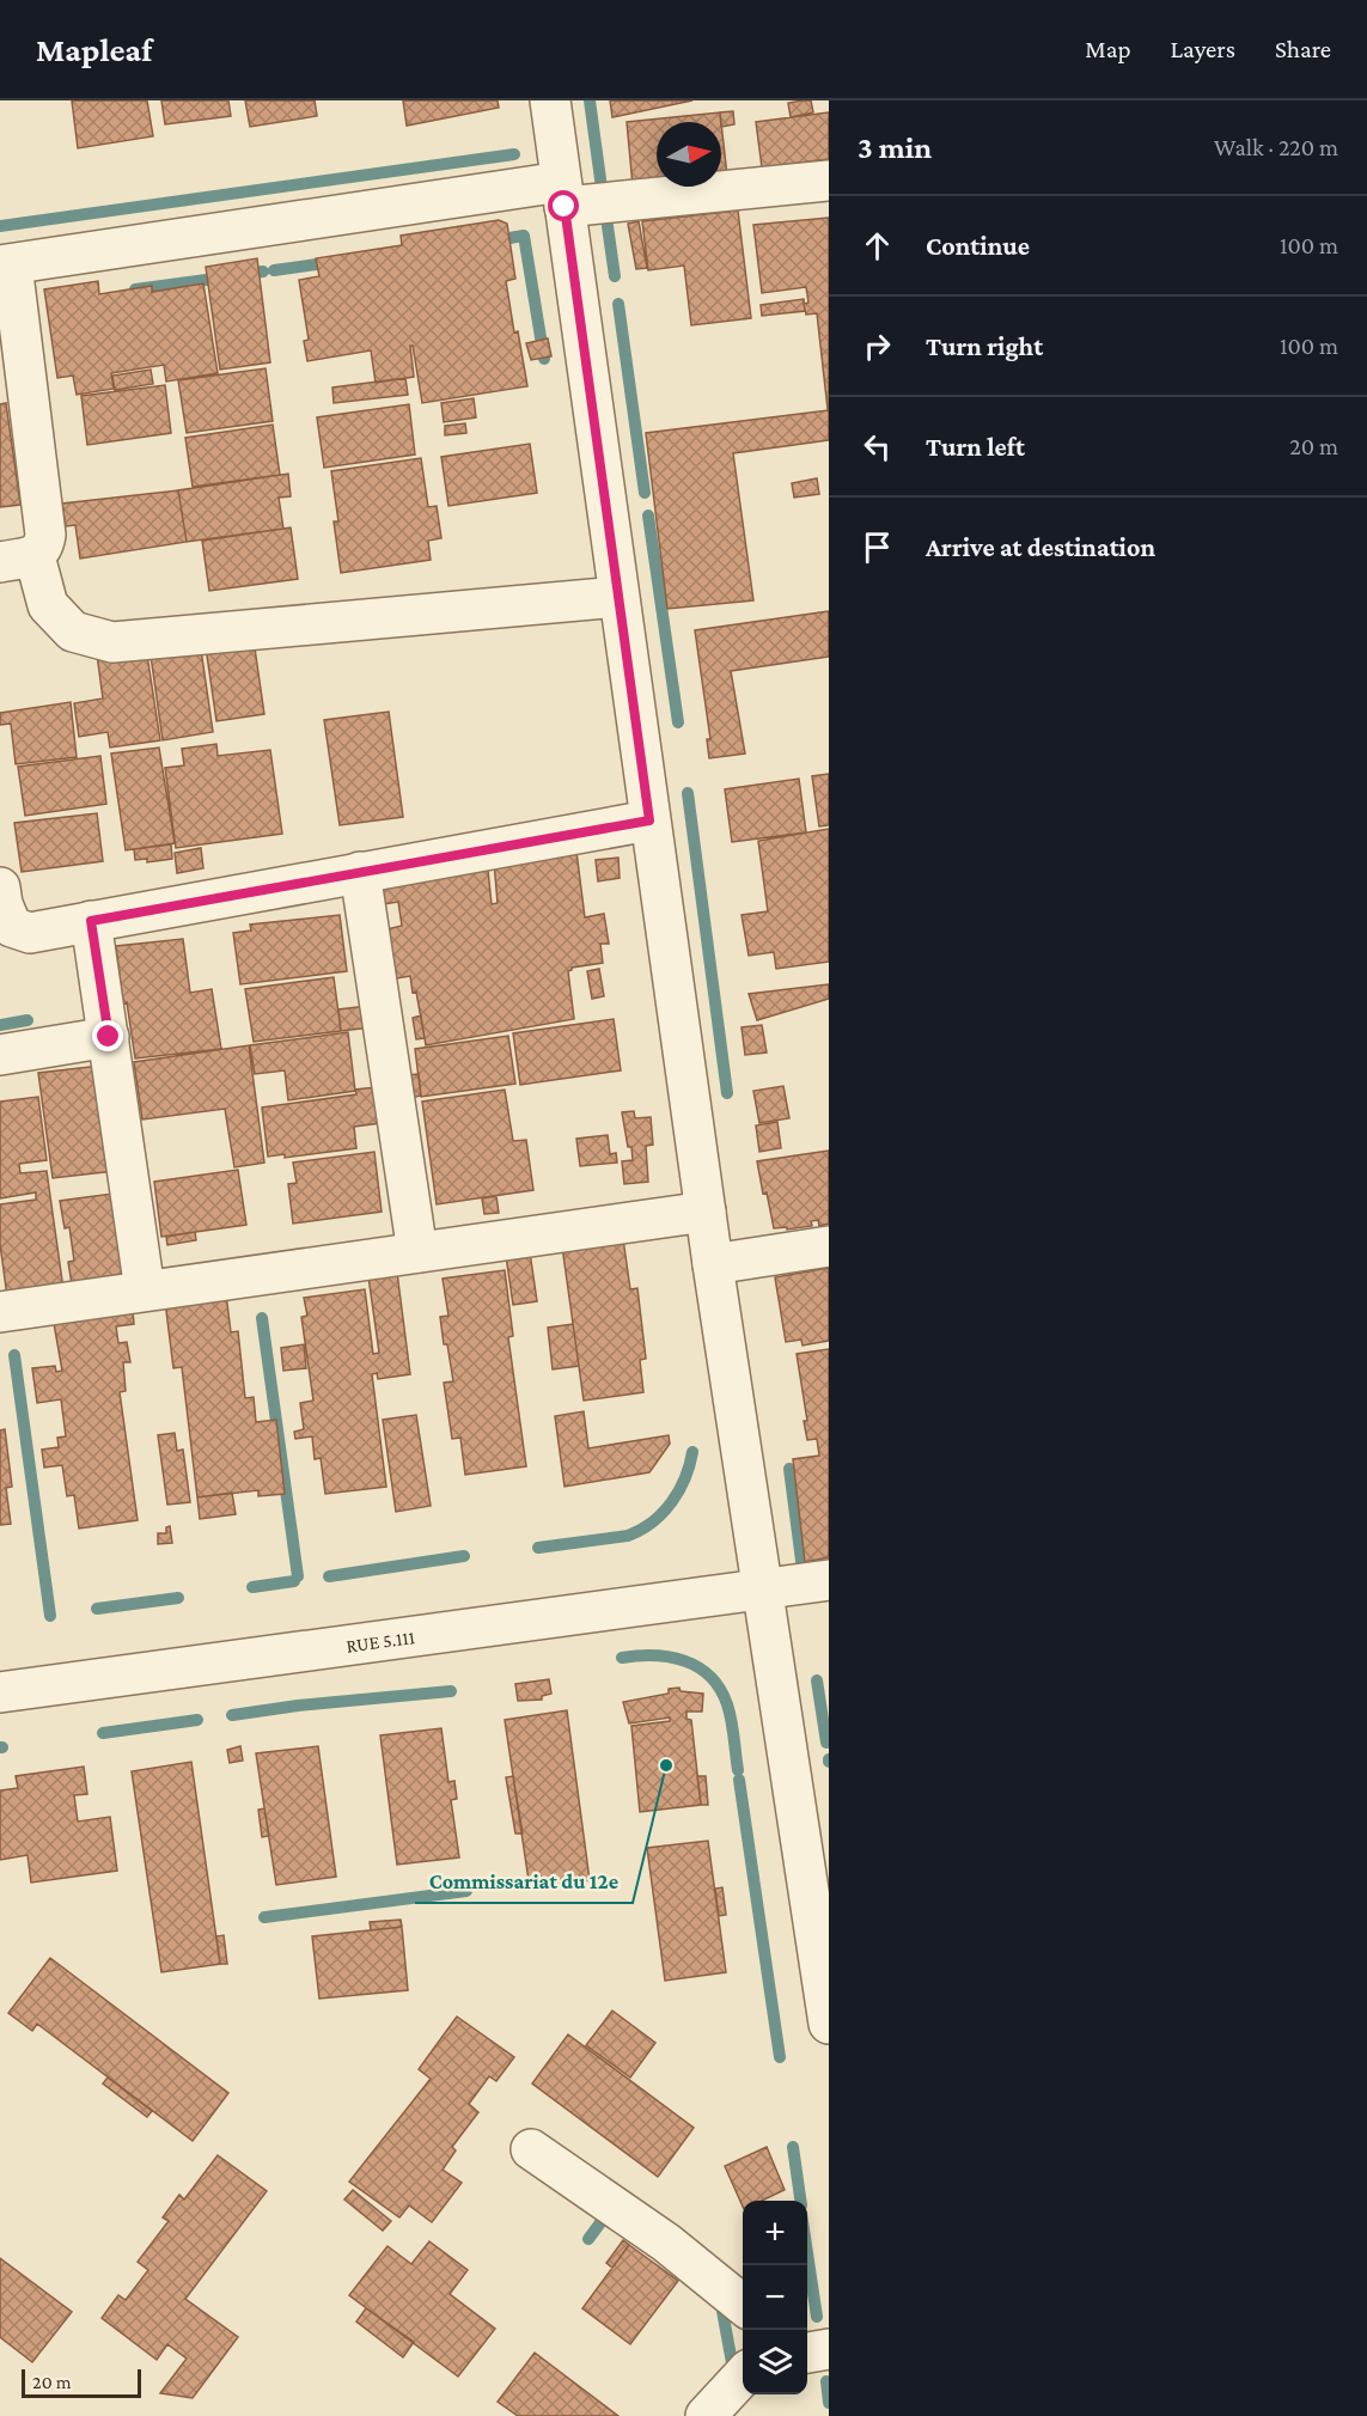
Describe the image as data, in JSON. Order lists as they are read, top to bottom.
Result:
{
  "streets": {
    "street": ["RUE 5.111"]
  },
  "places": ["Commissariat du 12e"],
  "scale_bar": "20 m",
  "north": "right",
  "page": {
    "header": "Mapleaf",
    "nav": ["Map", "Layers", "Share"],
    "heading": ["3 min", "Walk · 220 m"],
    "list": [
      ["Continue", "100 m"],
      ["Turn right", "100 m"],
      ["Turn left", "20 m"],
      "Arrive at destination"
    ],
    "map_buttons": ["+", "−"],
    "scale": "20 m"
  }
}
